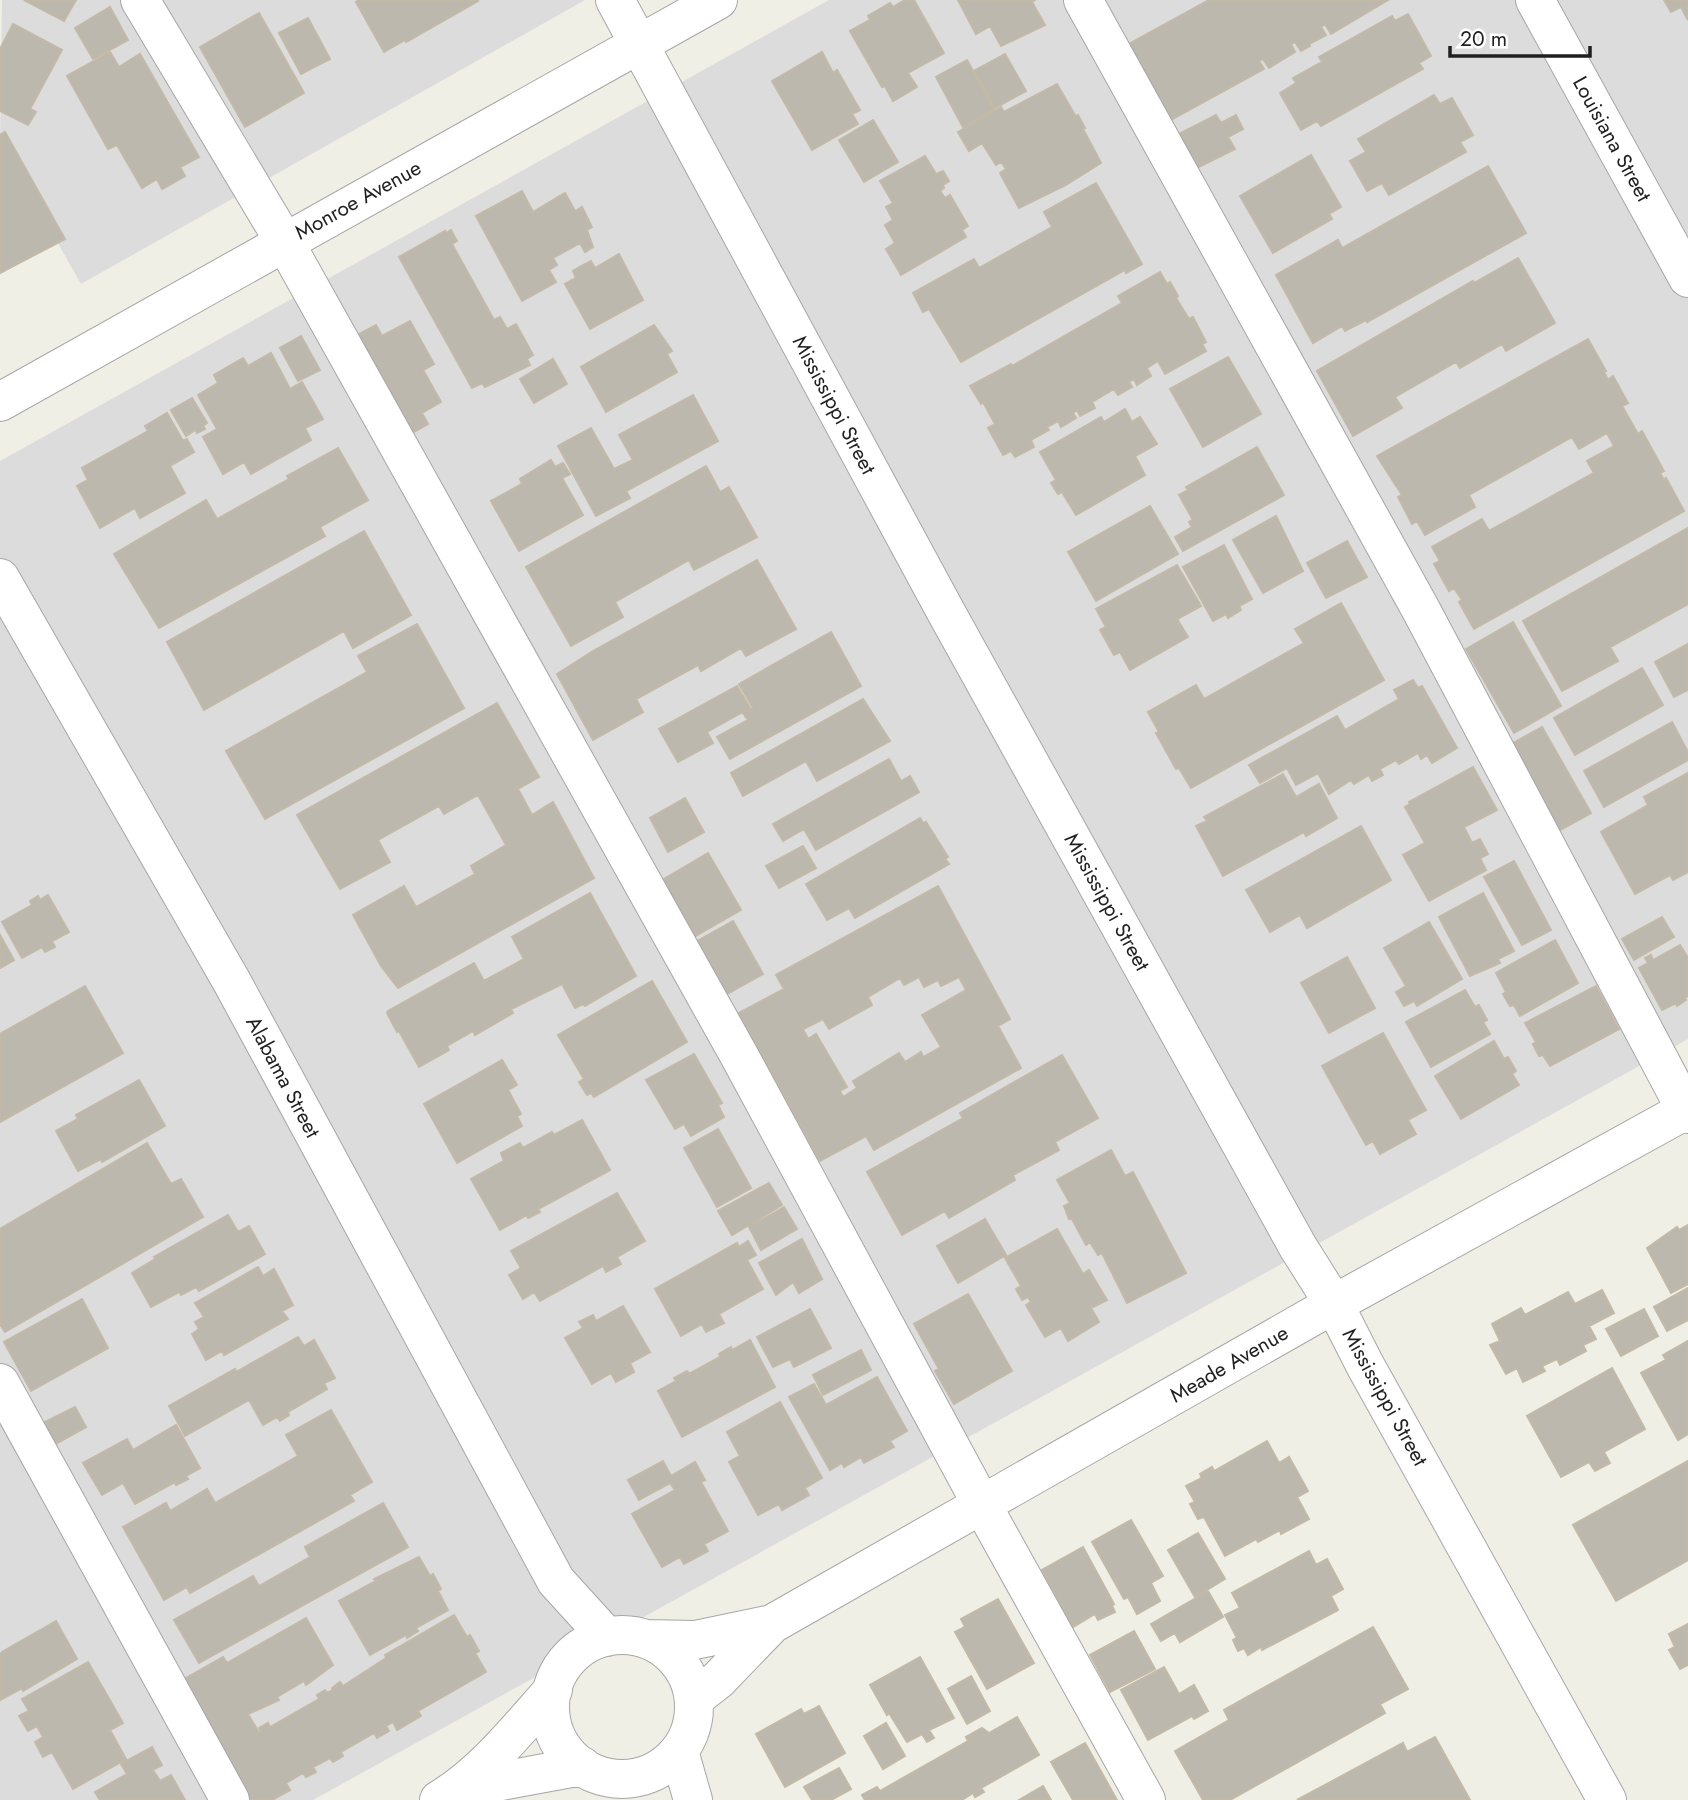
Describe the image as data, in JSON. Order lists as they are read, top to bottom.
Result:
{
  "streets": {
    "street": [
      "Louisiana Street",
      "Monroe Avenue",
      "Mississippi Street",
      "Alabama Street",
      "Meade Avenue"
    ]
  },
  "crossings": [
    ["Monroe Avenue", "Mississippi Street"],
    ["Mississippi Street", "Meade Avenue"],
    ["Alabama Street", "Meade Avenue"]
  ],
  "scale_bar": "20 m"
}
